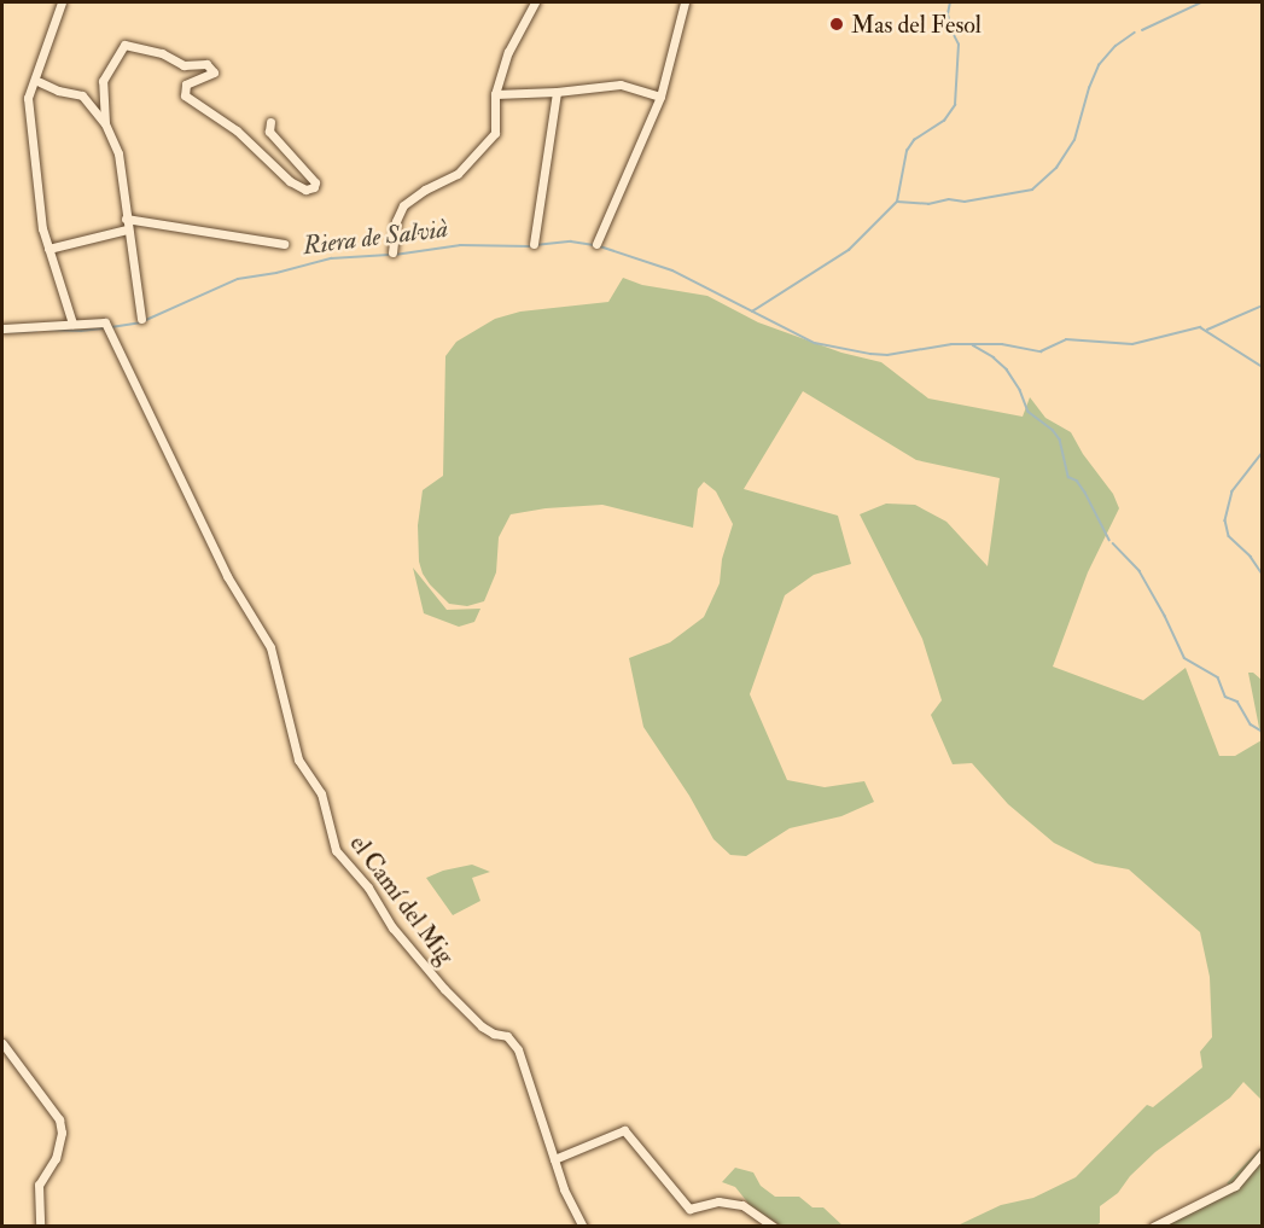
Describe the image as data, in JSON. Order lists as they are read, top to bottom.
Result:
{
  "streets": {
    "street": ["el Camí del Mig"]
  },
  "water": ["Riera de Salvià"],
  "places": ["Mas del Fesol"]
}
